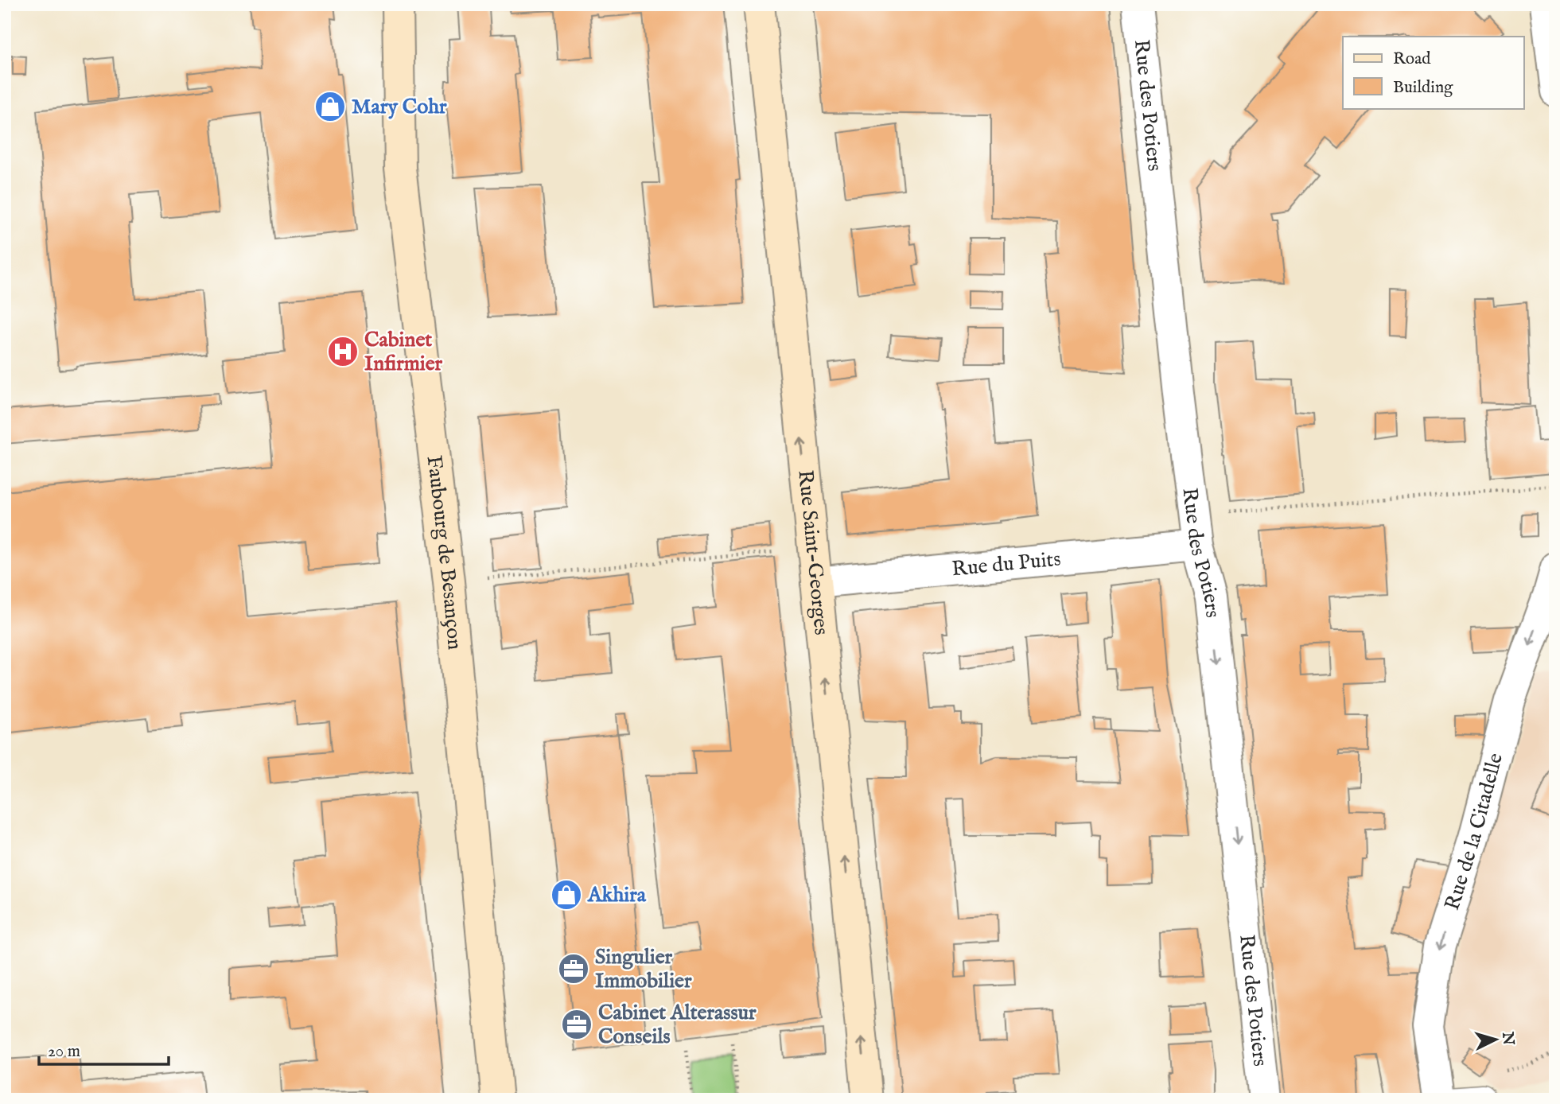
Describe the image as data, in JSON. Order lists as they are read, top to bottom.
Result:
{
  "streets": {
    "street": [
      "Rue des Potiers",
      "Faubourg de Besançon",
      "Rue Saint-Georges",
      "Rue du Puits",
      "Rue de la Citadelle"
    ]
  },
  "crossings": [
    ["Rue des Potiers", "Rue du Puits"],
    ["Rue Saint-Georges", "Rue du Puits"]
  ],
  "one_way": ["Rue des Potiers", "Rue Saint-Georges", "Rue de la Citadelle"],
  "places": {
    "shop": ["Mary Cohr", "Akhira"],
    "hospital": ["Cabinet Infirmier"],
    "office": ["Singulier Immobilier", "Cabinet Alterassur Conseils"]
  },
  "legend": ["Road", "Building"],
  "scale_bar": "20 m",
  "north": "right"
}
